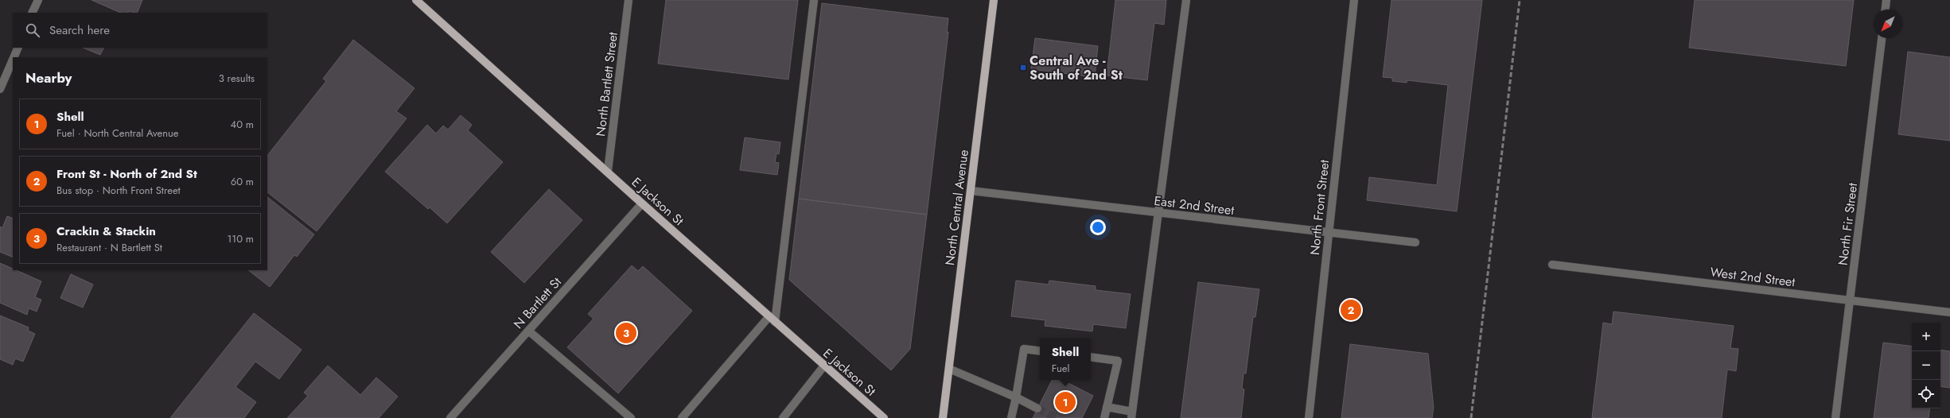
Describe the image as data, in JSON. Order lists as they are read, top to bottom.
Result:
{
  "streets": {
    "main road": ["E Jackson St", "North Central Avenue"],
    "street": [
      "North Bartlett Street",
      "East 2nd Street",
      "North Front Street",
      "North Fir Street",
      "West 2nd Street",
      "N Bartlett St"
    ]
  },
  "crossings": [
    ["North Bartlett Street", "E Jackson St"],
    ["E Jackson St", "N Bartlett St"],
    ["East 2nd Street", "North Central Avenue"],
    ["East 2nd Street", "North Front Street"],
    ["North Fir Street", "West 2nd Street"]
  ],
  "places": {
    "transit": ["Central Ave - South of 2nd St"]
  },
  "north": "bottom left",
  "page": {
    "search": "Search here",
    "heading": ["Nearby", "3 results"],
    "list": [
      {
        "mark": "1",
        "name": "Shell",
        "note": "Fuel · North Central Avenue",
        "value": "40 m"
      },
      {
        "mark": "2",
        "name": "Front St - North of 2nd St",
        "note": "Bus stop · North Front Street",
        "value": "60 m"
      },
      {
        "mark": "3",
        "name": "Crackin & Stackin",
        "note": "Restaurant · N Bartlett St",
        "value": "110 m"
      }
    ],
    "pins": ["2", "3", "1"],
    "map_buttons": ["+", "−"],
    "popup": ["Shell", "Fuel"]
  }
}
